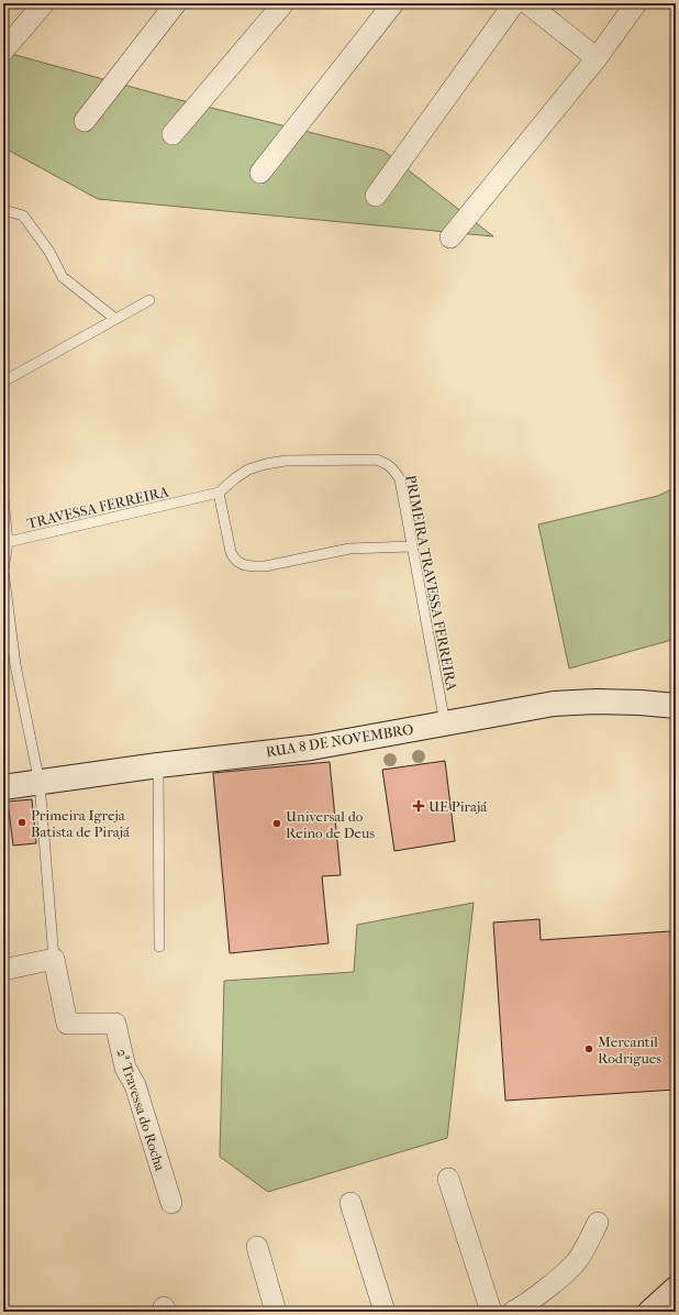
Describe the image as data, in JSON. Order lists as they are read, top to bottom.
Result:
{
  "streets": {
    "main road": ["RUA 8 DE NOVEMBRO"],
    "street": ["2ª Travessa do Rocha"],
    "lane": ["TRAVESSA FERREIRA", "PRIMEIRA TRAVESSA FERREIRA"]
  },
  "crossings": [
    ["TRAVESSA FERREIRA", "PRIMEIRA TRAVESSA FERREIRA"],
    ["PRIMEIRA TRAVESSA FERREIRA", "RUA 8 DE NOVEMBRO"]
  ],
  "places": {
    "health": ["UE Pirajá"],
    "other": ["Primeira Igreja Batista de Pirajá", "Universal do Reino de Deus", "Mercantil Rodrigues"]
  }
}
